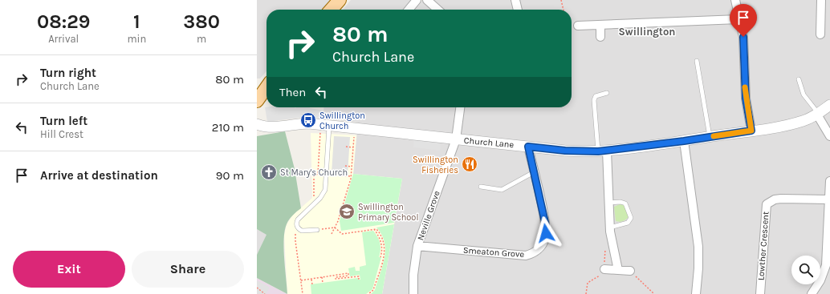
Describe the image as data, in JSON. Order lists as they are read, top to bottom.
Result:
{
  "streets": {
    "street": [
      "Church Lane",
      "Neville Grove",
      "Lowther Crescent",
      "Smeaton Grove"
    ]
  },
  "crossings": [
    ["Church Lane", "Neville Grove"],
    ["Church Lane", "Smeaton Grove"],
    ["Neville Grove", "Smeaton Grove"]
  ],
  "districts": ["Swillington"],
  "places": {
    "bus stop": ["Swillington Church"],
    "restaurant": ["Swillington Fisheries"],
    "church": ["St Mary's Church"],
    "school or university": ["Swillington Primary School"]
  },
  "page": {
    "eta": [
      "08:29",
      "Arrival",
      "1",
      "min",
      "380",
      "m"
    ],
    "turn": ["80 m", "Church Lane"],
    "list": [
      {
        "name": "Turn right",
        "note": "Church Lane",
        "value": "80 m"
      },
      {
        "name": "Turn left",
        "note": "Hill Crest",
        "value": "210 m"
      },
      {
        "name": "Arrive at destination",
        "value": "90 m"
      }
    ],
    "then": "Then",
    "buttons": ["Exit", "Share"]
  }
}
